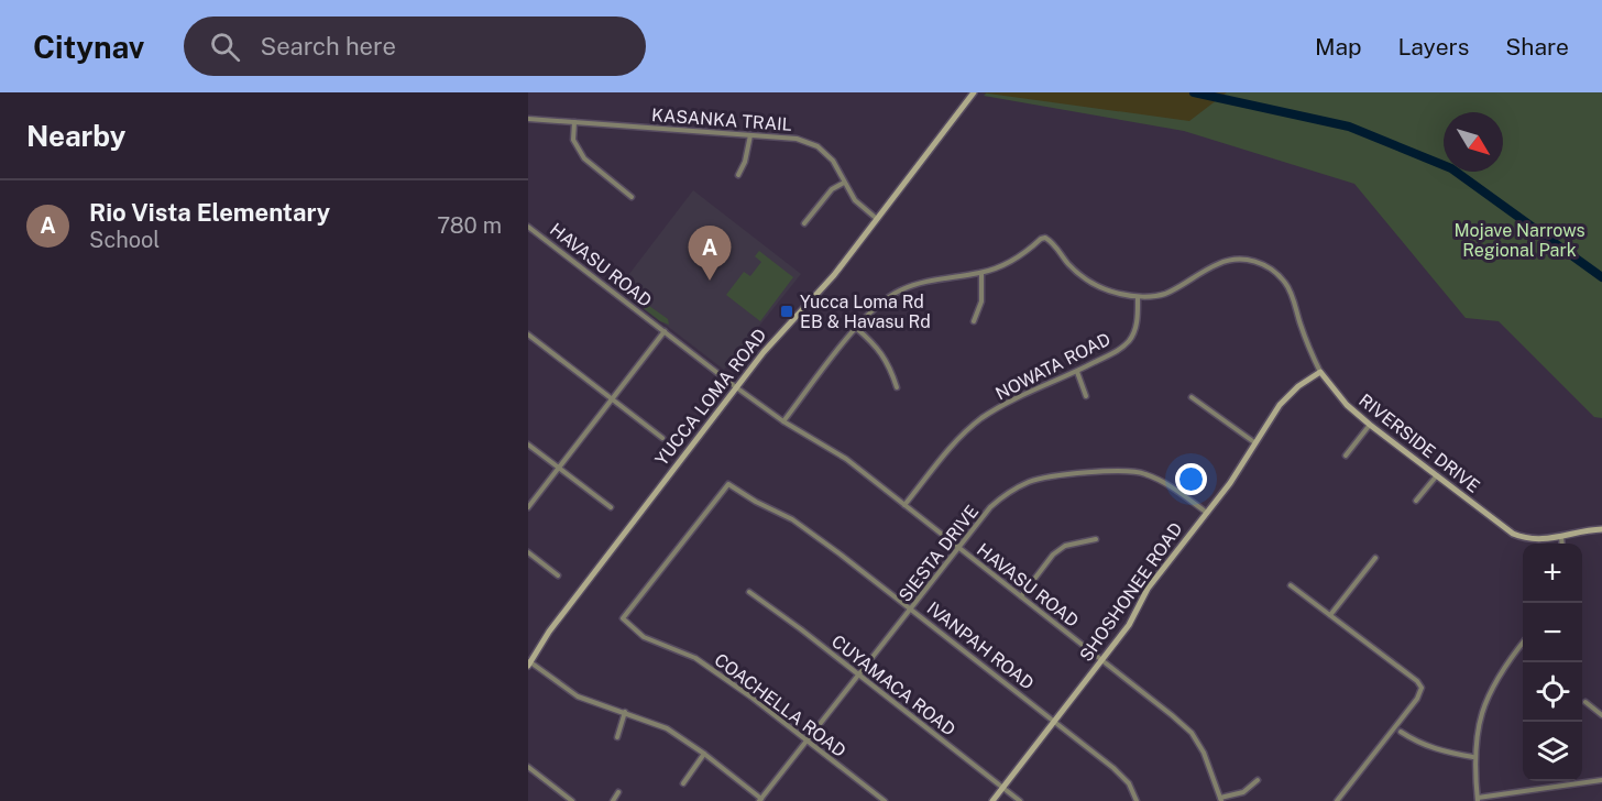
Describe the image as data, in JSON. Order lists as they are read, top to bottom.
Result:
{
  "streets": {
    "street": [
      "KASANKA TRAIL",
      "HAVASU ROAD",
      "NOWATA ROAD",
      "YUCCA LOMA ROAD",
      "RIVERSIDE DRIVE",
      "SIESTA DRIVE",
      "SHOSHONEE ROAD",
      "IVANPAH ROAD",
      "CUYAMACA ROAD",
      "COACHELLA ROAD"
    ]
  },
  "crossings": [
    ["KASANKA TRAIL", "YUCCA LOMA ROAD"],
    ["HAVASU ROAD", "NOWATA ROAD"],
    ["HAVASU ROAD", "YUCCA LOMA ROAD"],
    ["HAVASU ROAD", "SIESTA DRIVE"],
    ["HAVASU ROAD", "SHOSHONEE ROAD"],
    ["NOWATA ROAD", "RIVERSIDE DRIVE"],
    ["RIVERSIDE DRIVE", "SHOSHONEE ROAD"],
    ["SIESTA DRIVE", "SHOSHONEE ROAD"],
    ["SIESTA DRIVE", "IVANPAH ROAD"],
    ["SIESTA DRIVE", "CUYAMACA ROAD"],
    ["SIESTA DRIVE", "COACHELLA ROAD"],
    ["SHOSHONEE ROAD", "IVANPAH ROAD"],
    ["SHOSHONEE ROAD", "CUYAMACA ROAD"],
    ["IVANPAH ROAD", "COACHELLA ROAD"]
  ],
  "parks": ["Mojave Narrows Regional Park"],
  "places": {
    "transit": ["Yucca Loma Rd EB & Havasu Rd"]
  },
  "north": "bottom right",
  "page": {
    "header": "Citynav",
    "search": "Search here",
    "nav": ["Map", "Layers", "Share"],
    "heading": "Nearby",
    "list": [
      {
        "mark": "A",
        "name": "Rio Vista Elementary",
        "note": "School",
        "value": "780 m"
      }
    ],
    "pins": "A",
    "map_buttons": ["+", "−"]
  }
}
